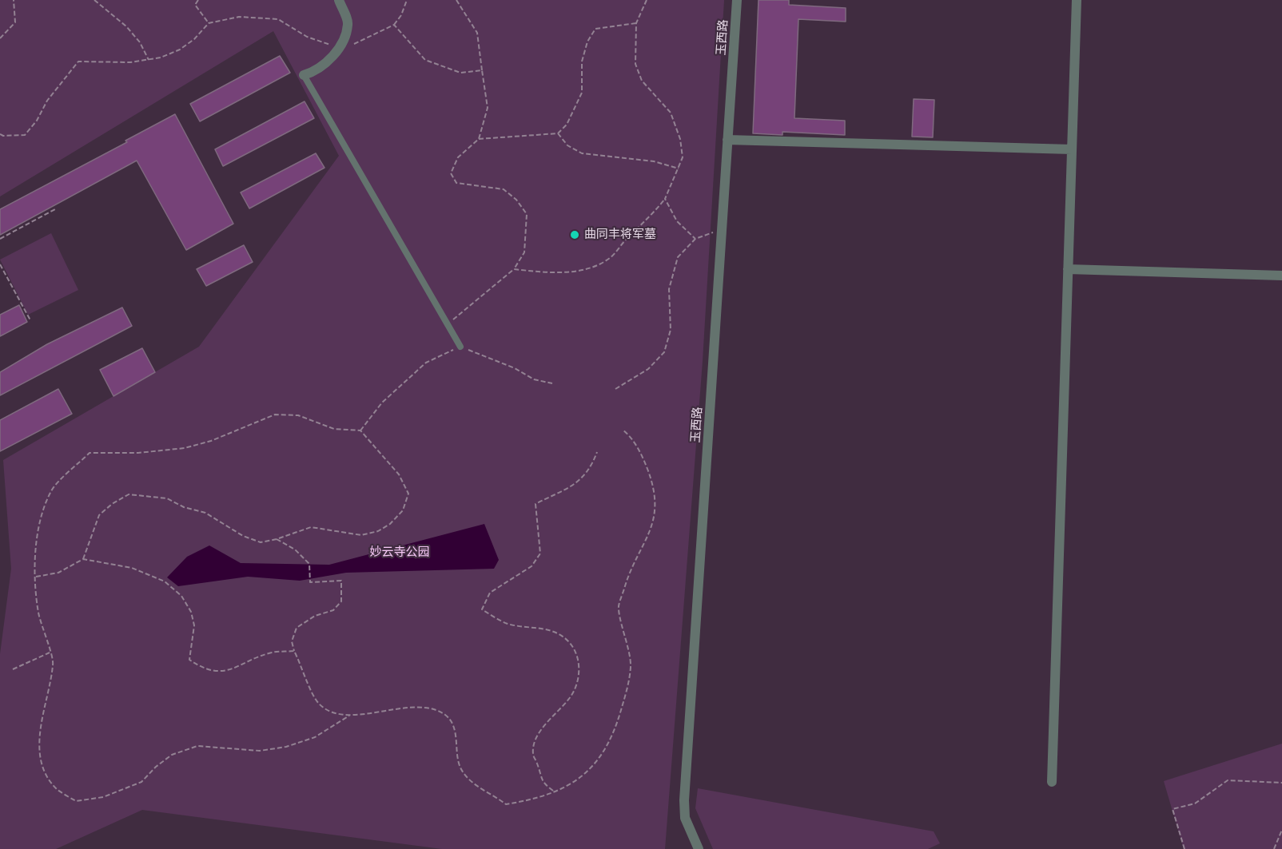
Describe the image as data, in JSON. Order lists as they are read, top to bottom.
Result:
{
  "streets": {
    "street": ["玉西路"]
  },
  "parks": ["妙云寺公园"],
  "places": ["曲同丰将军墓"]
}
